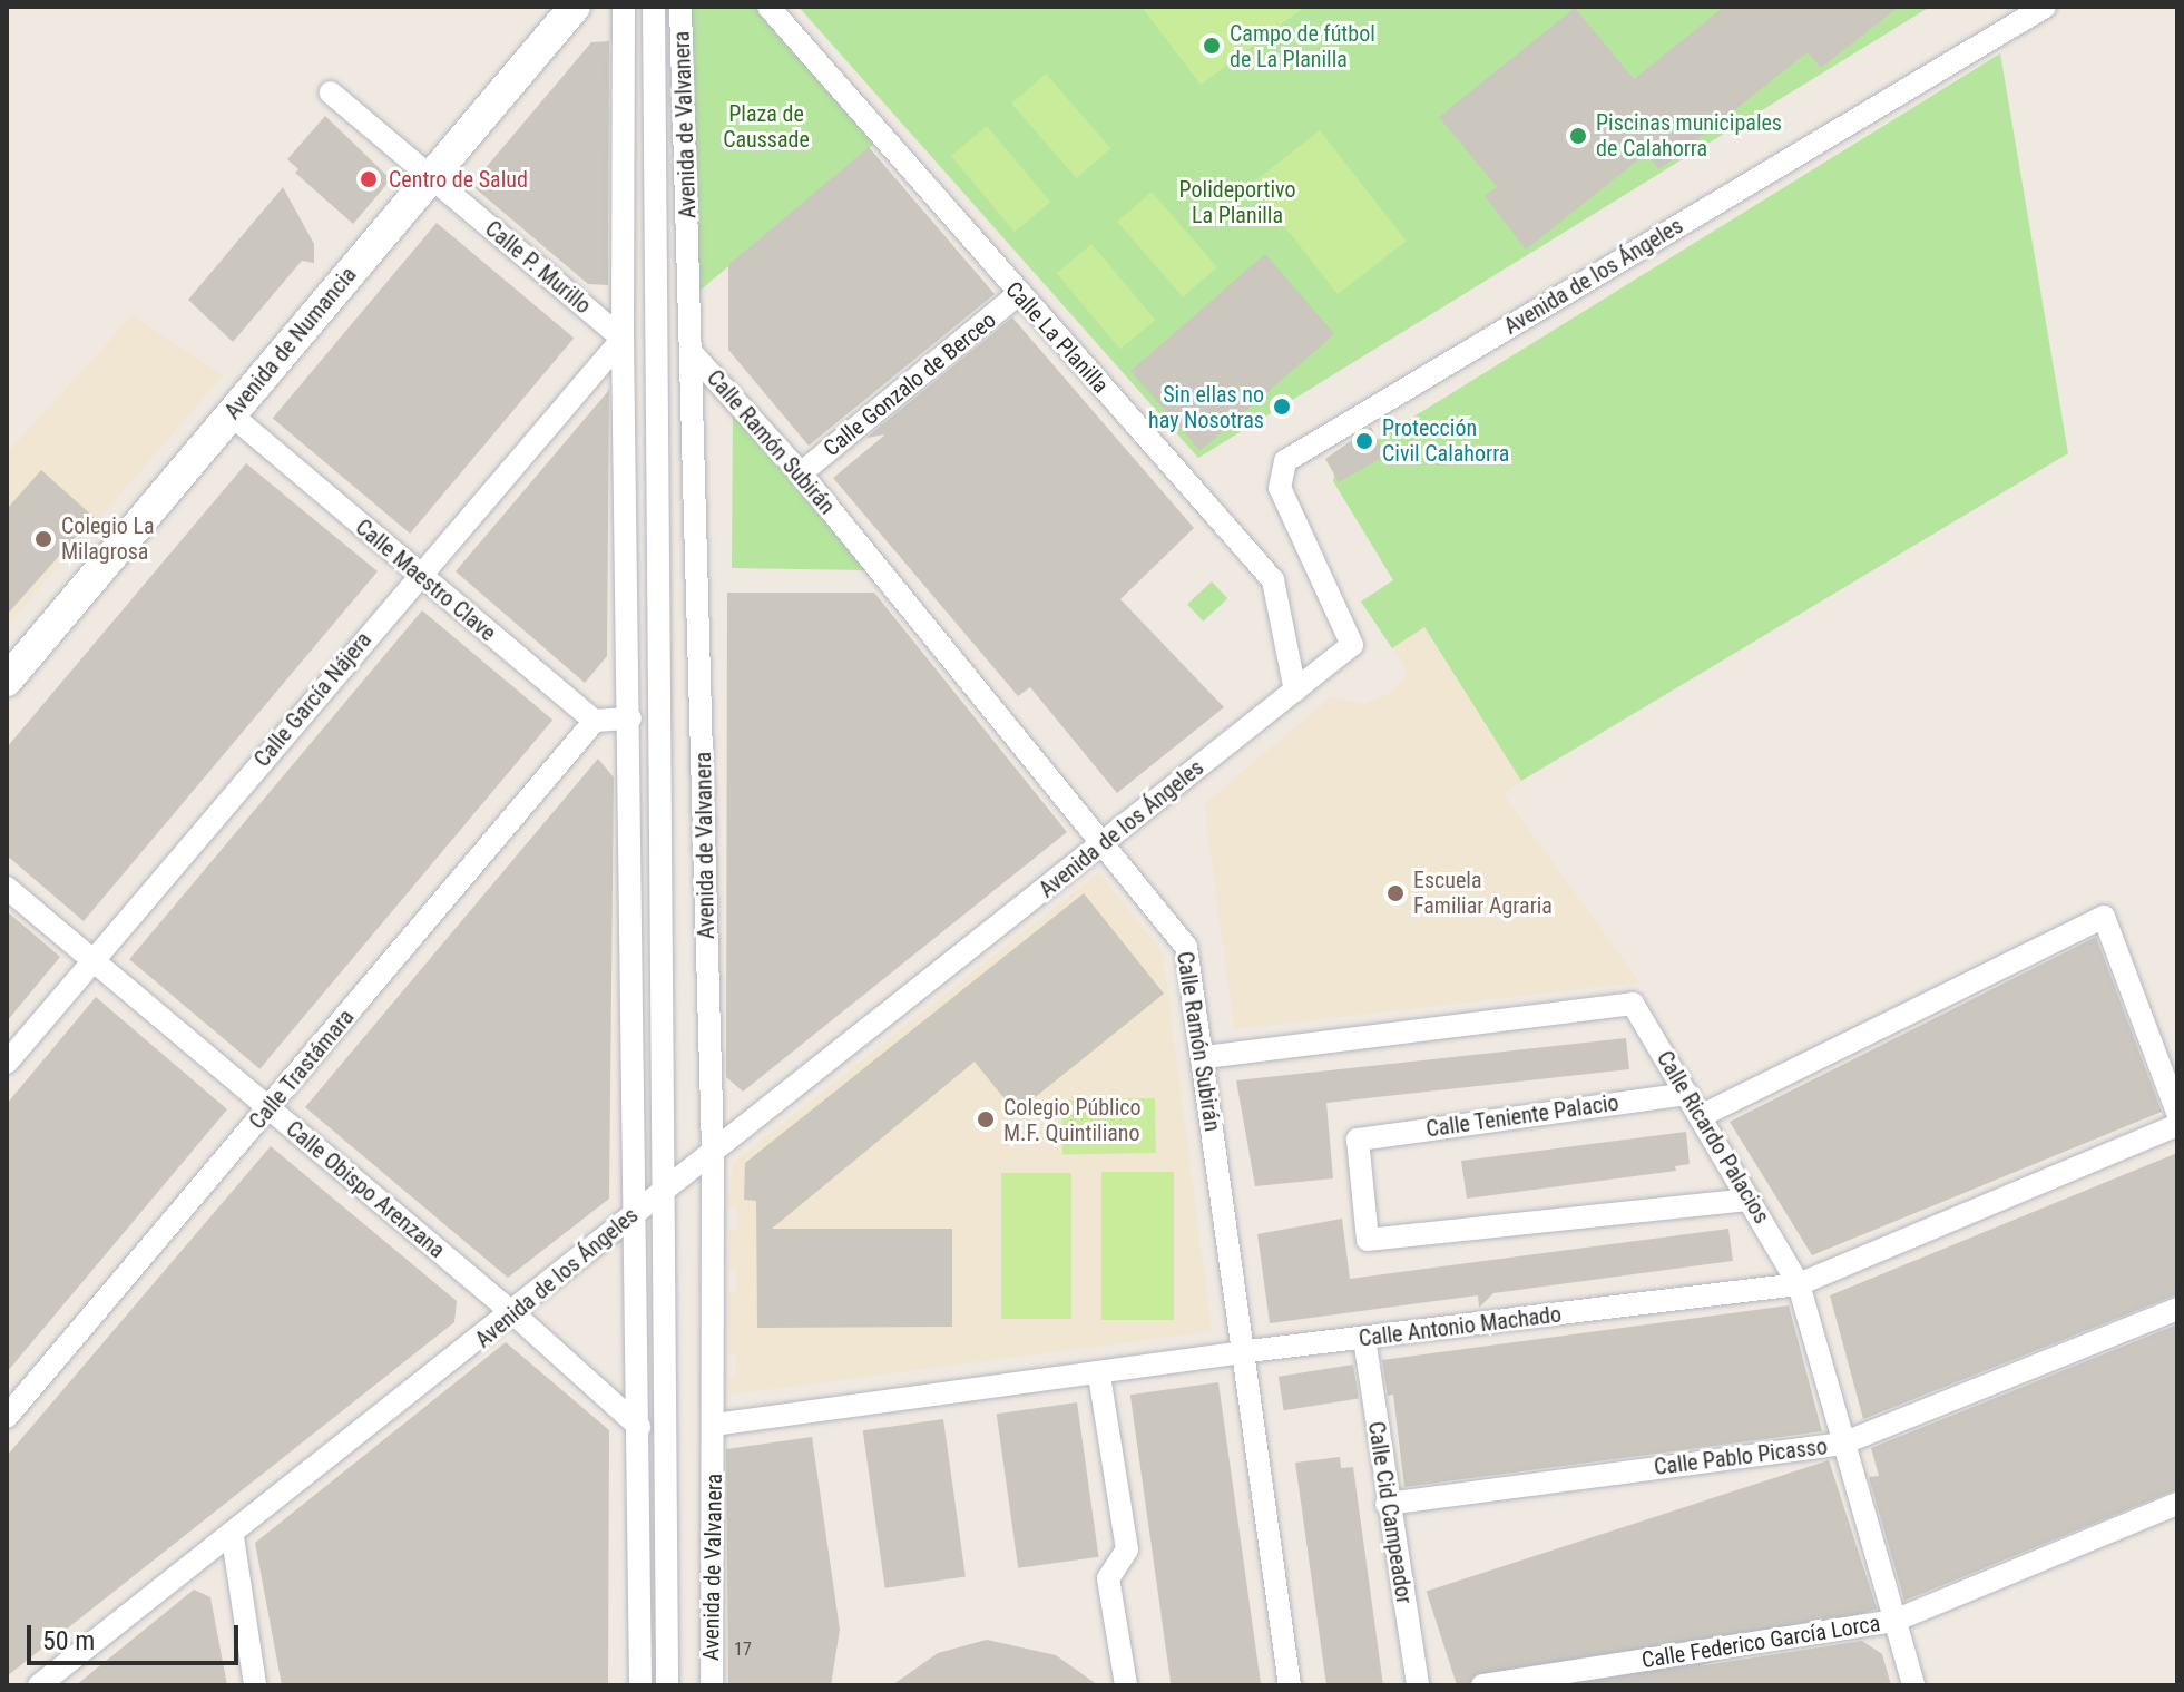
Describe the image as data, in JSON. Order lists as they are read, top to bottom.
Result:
{
  "streets": {
    "street": [
      "Avenida de Valvanera",
      "Calle P. Murillo",
      "Avenida de los Ángeles",
      "Calle La Planilla",
      "Avenida de Numancia",
      "Calle Gonzalo de Berceo",
      "Calle Ramón Subirán",
      "Calle Maestro Clave",
      "Calle García Nájera",
      "Calle Trastámara",
      "Calle Teniente Palacio",
      "Calle Ricardo Palacios",
      "Calle Obispo Arenzana",
      "Calle Antonio Machado",
      "Calle Pablo Picasso",
      "Calle Cid Campeador",
      "Calle Federico García Lorca"
    ]
  },
  "crossings": [
    ["Avenida de Valvanera", "Avenida de los Ángeles"],
    ["Avenida de Valvanera", "Calle Ramón Subirán"],
    ["Avenida de Valvanera", "Calle Antonio Machado"],
    ["Calle P. Murillo", "Avenida de Numancia"],
    ["Calle P. Murillo", "Calle García Nájera"],
    ["Avenida de los Ángeles", "Calle La Planilla"],
    ["Avenida de los Ángeles", "Calle Ramón Subirán"],
    ["Avenida de los Ángeles", "Calle Obispo Arenzana"],
    ["Calle La Planilla", "Calle Gonzalo de Berceo"],
    ["Avenida de Numancia", "Calle Maestro Clave"],
    ["Calle Gonzalo de Berceo", "Calle Ramón Subirán"],
    ["Calle Ramón Subirán", "Calle Ricardo Palacios"],
    ["Calle Ramón Subirán", "Calle Antonio Machado"],
    ["Calle Maestro Clave", "Calle García Nájera"],
    ["Calle Maestro Clave", "Calle Trastámara"],
    ["Calle García Nájera", "Calle Obispo Arenzana"],
    ["Calle Trastámara", "Calle Obispo Arenzana"],
    ["Calle Teniente Palacio", "Calle Ricardo Palacios"],
    ["Calle Ricardo Palacios", "Calle Antonio Machado"],
    ["Calle Ricardo Palacios", "Calle Pablo Picasso"],
    ["Calle Ricardo Palacios", "Calle Federico García Lorca"],
    ["Calle Antonio Machado", "Calle Cid Campeador"],
    ["Calle Pablo Picasso", "Calle Cid Campeador"]
  ],
  "parks": ["Plaza de Caussade", "Polideportivo La Planilla"],
  "places": [
    "Campo de fútbol de La Planilla",
    "Piscinas municipales de Calahorra",
    "Centro de Salud",
    "Sin ellas no hay Nosotras",
    "Protección Civil Calahorra",
    "Colegio La Milagrosa",
    "Escuela Familiar Agraria",
    "Colegio Público M.F. Quintiliano"
  ],
  "house_numbers": ["17"],
  "scale_bar": "50 m"
}
